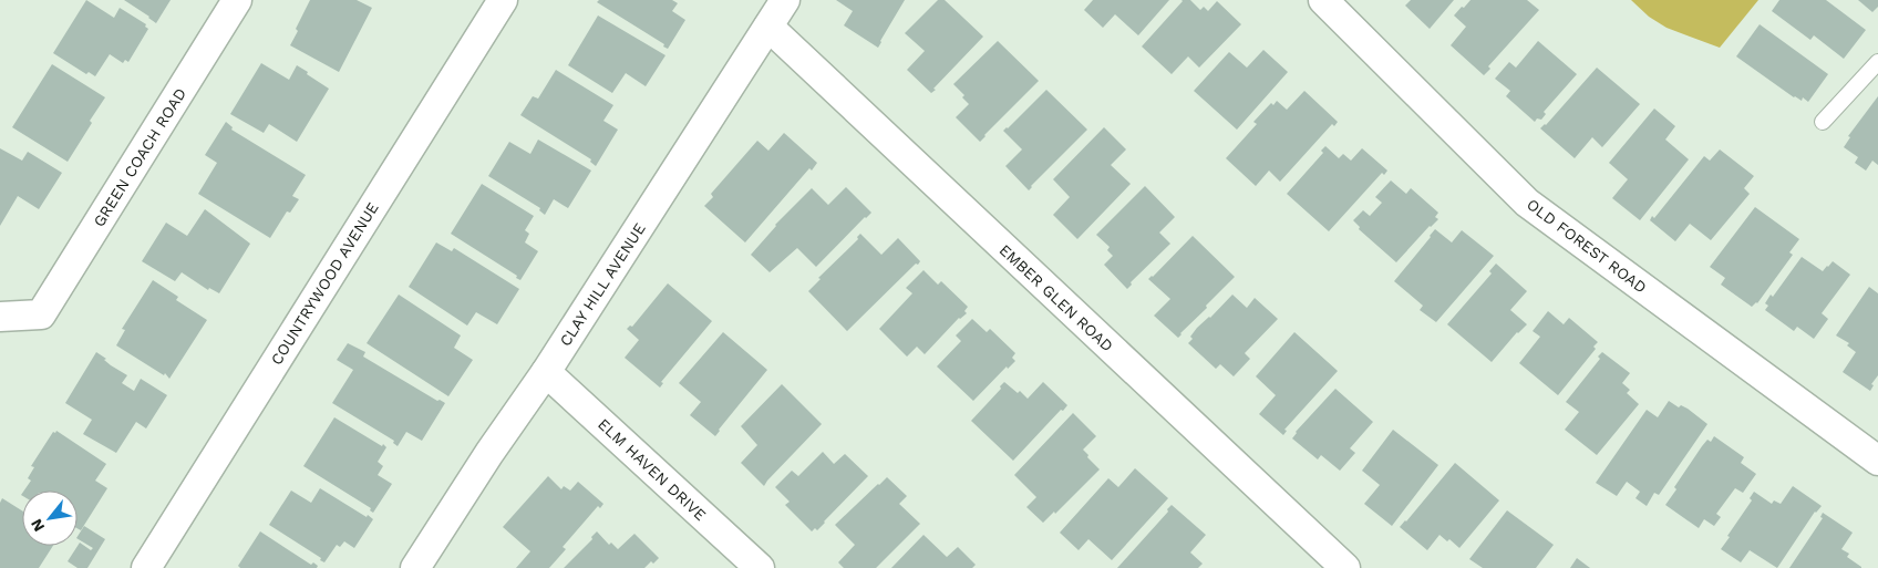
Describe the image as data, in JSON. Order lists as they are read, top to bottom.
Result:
{
  "streets": {
    "street": [
      "GREEN COACH ROAD",
      "OLD FOREST ROAD",
      "COUNTRYWOOD AVENUE",
      "CLAY HILL AVENUE",
      "EMBER GLEN ROAD",
      "ELM HAVEN DRIVE"
    ]
  },
  "crossings": [
    ["CLAY HILL AVENUE", "EMBER GLEN ROAD"],
    ["CLAY HILL AVENUE", "ELM HAVEN DRIVE"]
  ],
  "north": "bottom left"
}
